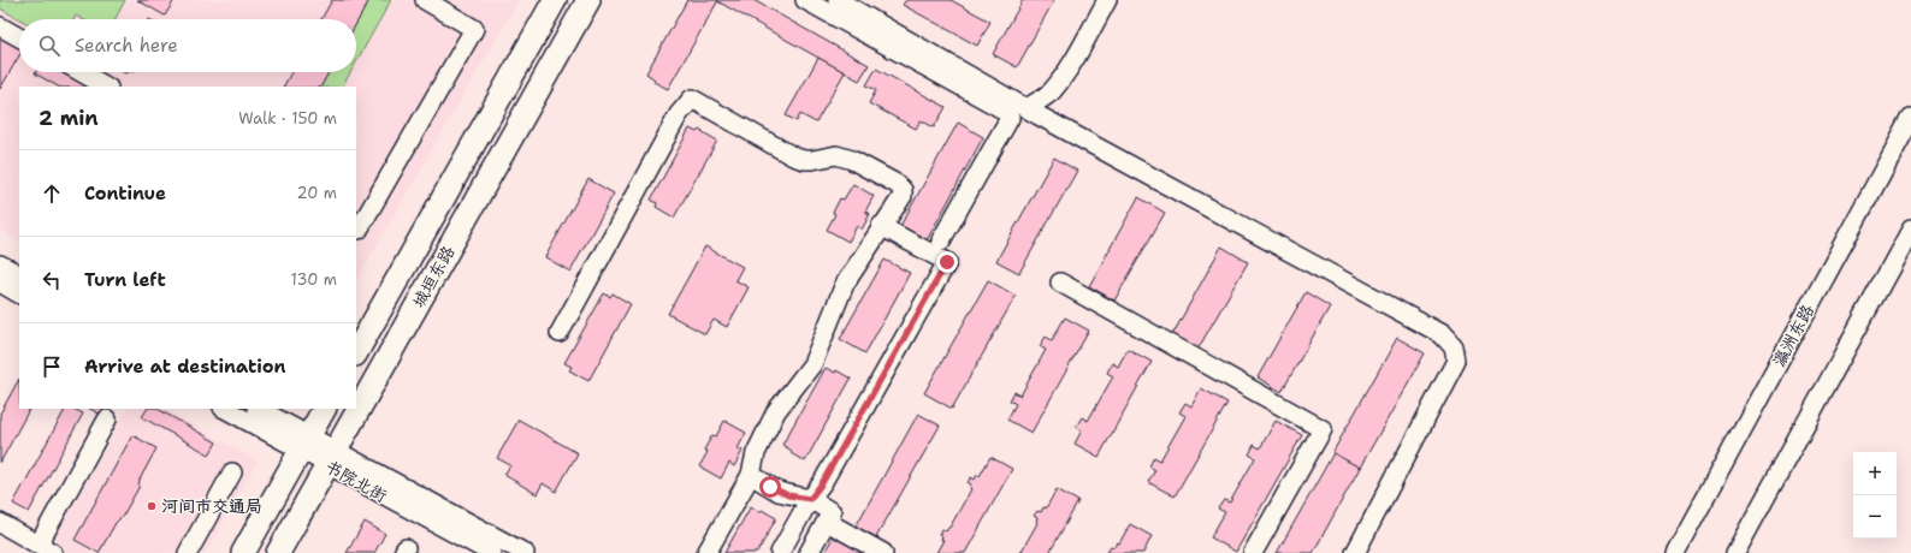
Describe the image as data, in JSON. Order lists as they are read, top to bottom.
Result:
{
  "streets": {
    "main road": ["城垣东路"],
    "street": ["瀛洲东路", "书院北街"]
  },
  "crossings": [
    ["城垣东路", "书院北街"]
  ],
  "places": ["河间市交通局"],
  "page": {
    "search": "Search here",
    "heading": ["2 min", "Walk · 150 m"],
    "list": [
      ["Continue", "20 m"],
      ["Turn left", "130 m"],
      "Arrive at destination"
    ],
    "map_buttons": ["+", "−"]
  }
}
